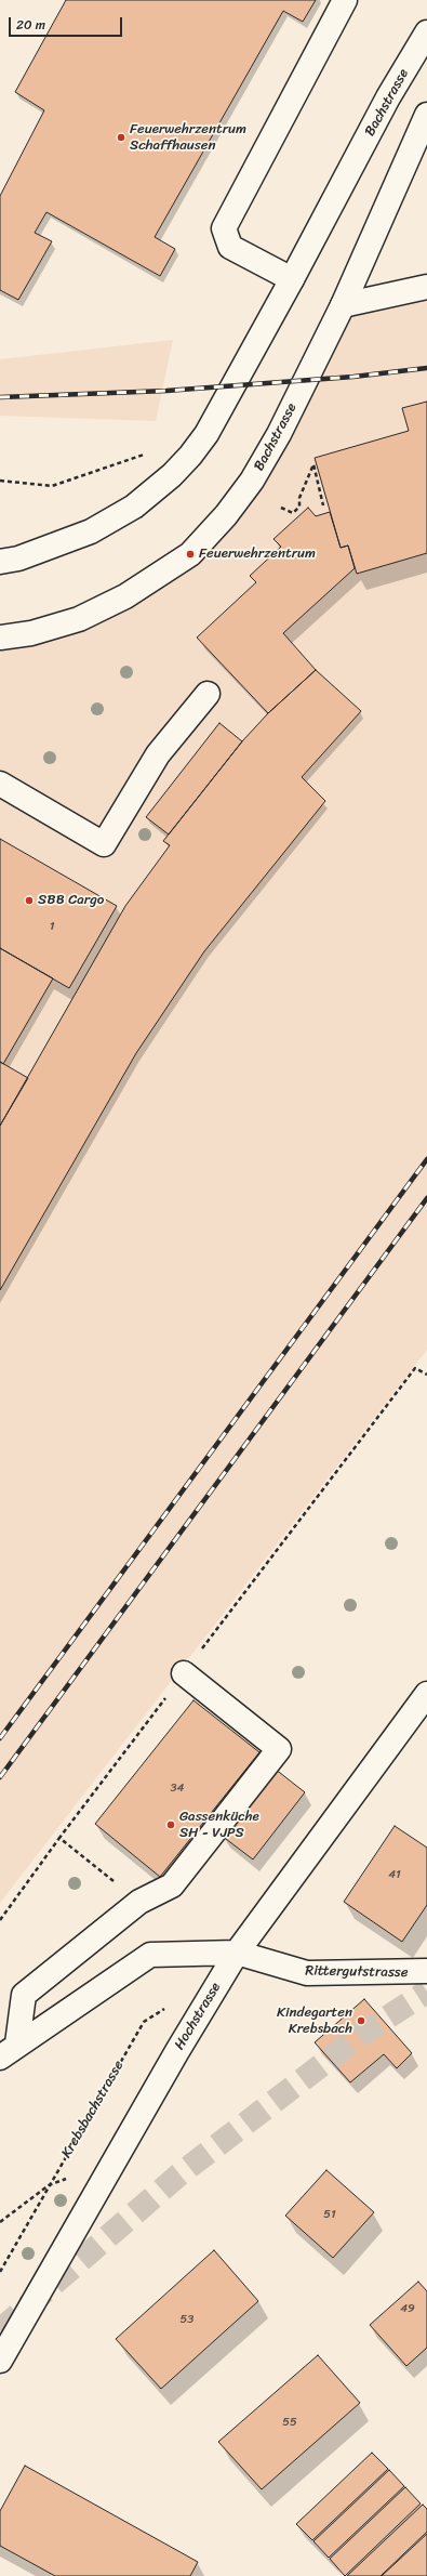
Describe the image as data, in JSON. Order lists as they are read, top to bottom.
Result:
{
  "streets": {
    "main road": ["Bachstrasse", "Rittergutstrasse", "Hochstrasse"],
    "path": ["Krebsbachstrasse"]
  },
  "crossings": [
    ["Rittergutstrasse", "Hochstrasse"]
  ],
  "places": [
    "Feuerwehrzentrum Schaffhausen",
    "Feuerwehrzentrum",
    "SBB Cargo",
    "Gassenküche SH - VJPS",
    "Kindegarten Krebsbach"
  ],
  "house_numbers": [
    "1",
    "34",
    "41",
    "51",
    "49",
    "53",
    "55"
  ],
  "scale_bar": "20 m"
}
